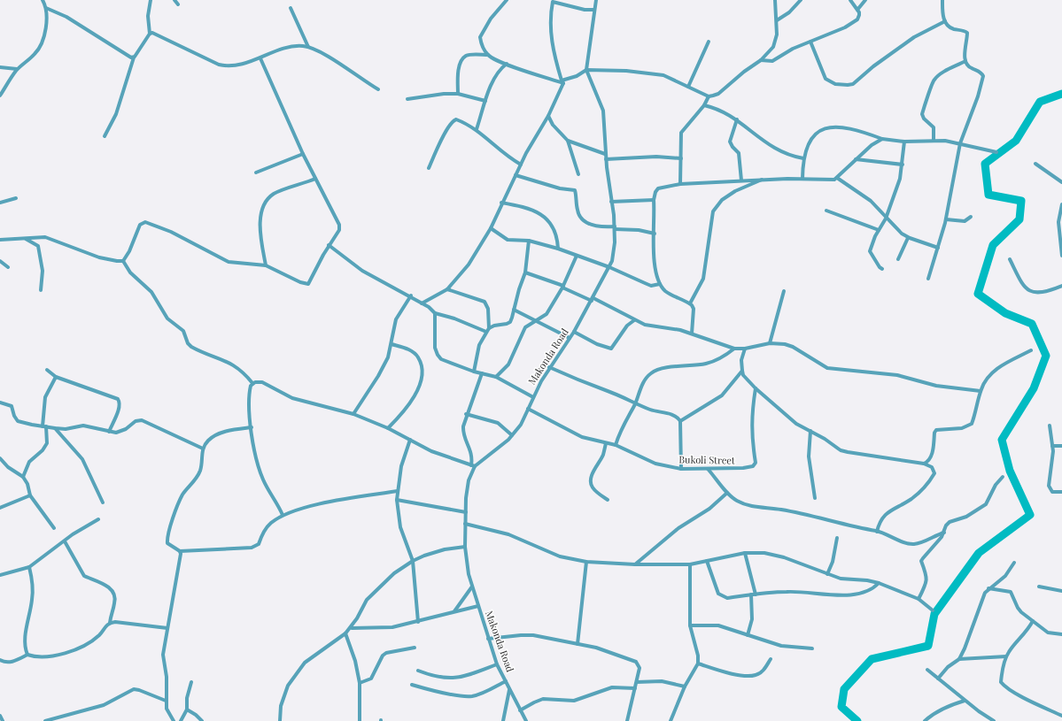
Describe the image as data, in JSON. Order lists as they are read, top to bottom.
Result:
{
  "streets": {
    "street": ["Makonda Road", "Bukoli Street"]
  },
  "crossings": [
    ["Makonda Road", "Bukoli Street"]
  ]
}
